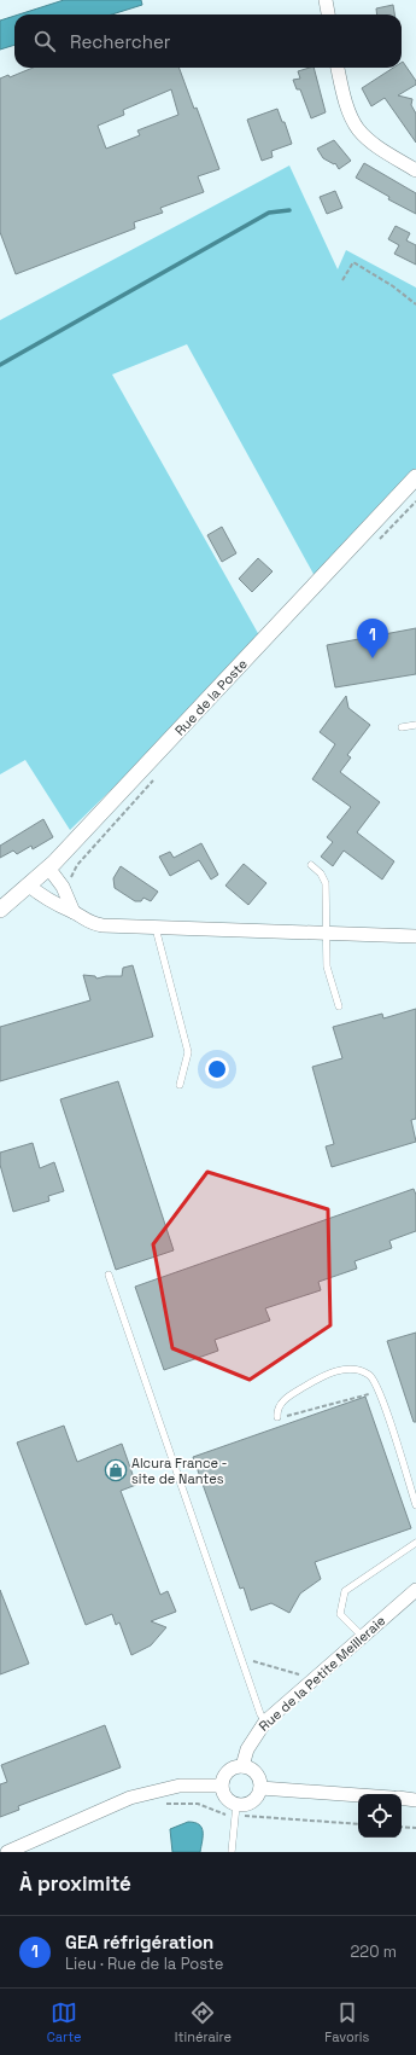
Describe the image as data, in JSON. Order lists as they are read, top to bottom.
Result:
{
  "streets": {
    "street": ["Rue de la Poste", "Rue de la Petite Meilleraie"]
  },
  "places": {
    "shop": ["Alcura France - site de Nantes"]
  },
  "page": {
    "search": "Rechercher",
    "pins": "1",
    "heading": "À proximité",
    "list": [
      {
        "mark": "1",
        "name": "GEA réfrigération",
        "note": "Lieu · Rue de la Poste",
        "value": "220 m"
      }
    ],
    "nav": ["Carte", "Itinéraire", "Favoris"]
  }
}
